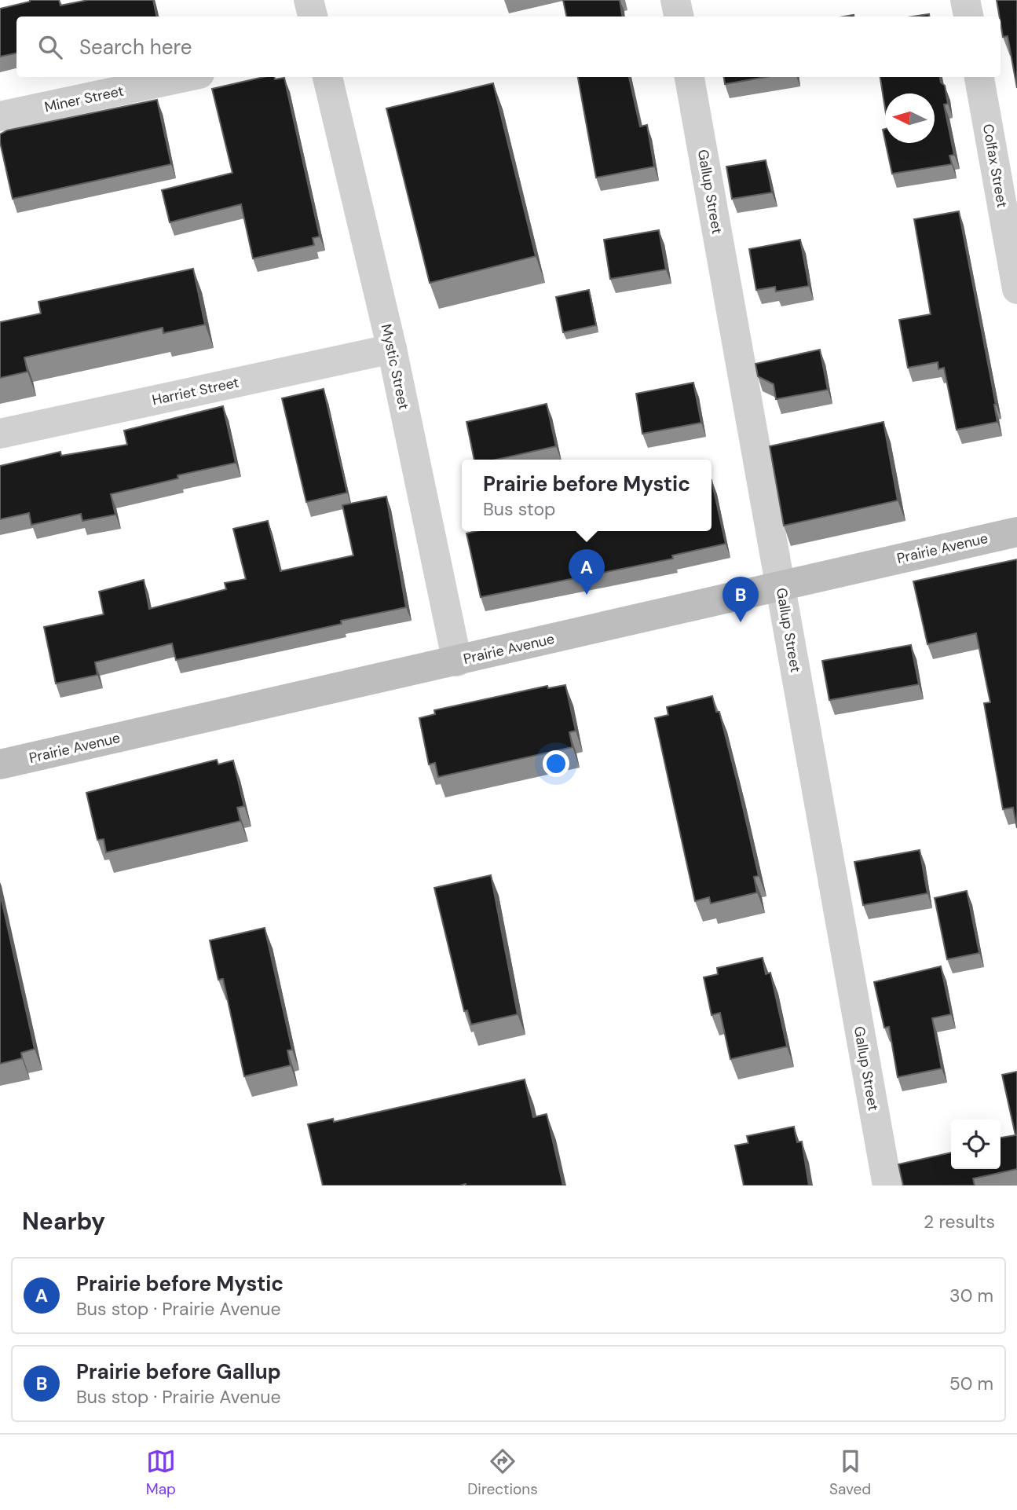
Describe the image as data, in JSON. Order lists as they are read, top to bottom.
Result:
{
  "streets": {
    "street": [
      "Miner Street",
      "Colfax Street",
      "Gallup Street",
      "Mystic Street",
      "Harriet Street",
      "Prairie Avenue"
    ]
  },
  "crossings": [
    ["Gallup Street", "Prairie Avenue"],
    ["Mystic Street", "Harriet Street"],
    ["Mystic Street", "Prairie Avenue"]
  ],
  "north": "left",
  "page": {
    "search": "Search here",
    "popup": ["Prairie before Mystic", "Bus stop"],
    "pins": ["A", "B"],
    "heading": ["Nearby", "2 results"],
    "list": [
      {
        "mark": "A",
        "name": "Prairie before Mystic",
        "note": "Bus stop · Prairie Avenue",
        "value": "30 m"
      },
      {
        "mark": "B",
        "name": "Prairie before Gallup",
        "note": "Bus stop · Prairie Avenue",
        "value": "50 m"
      }
    ],
    "nav": ["Map", "Directions", "Saved"]
  }
}
